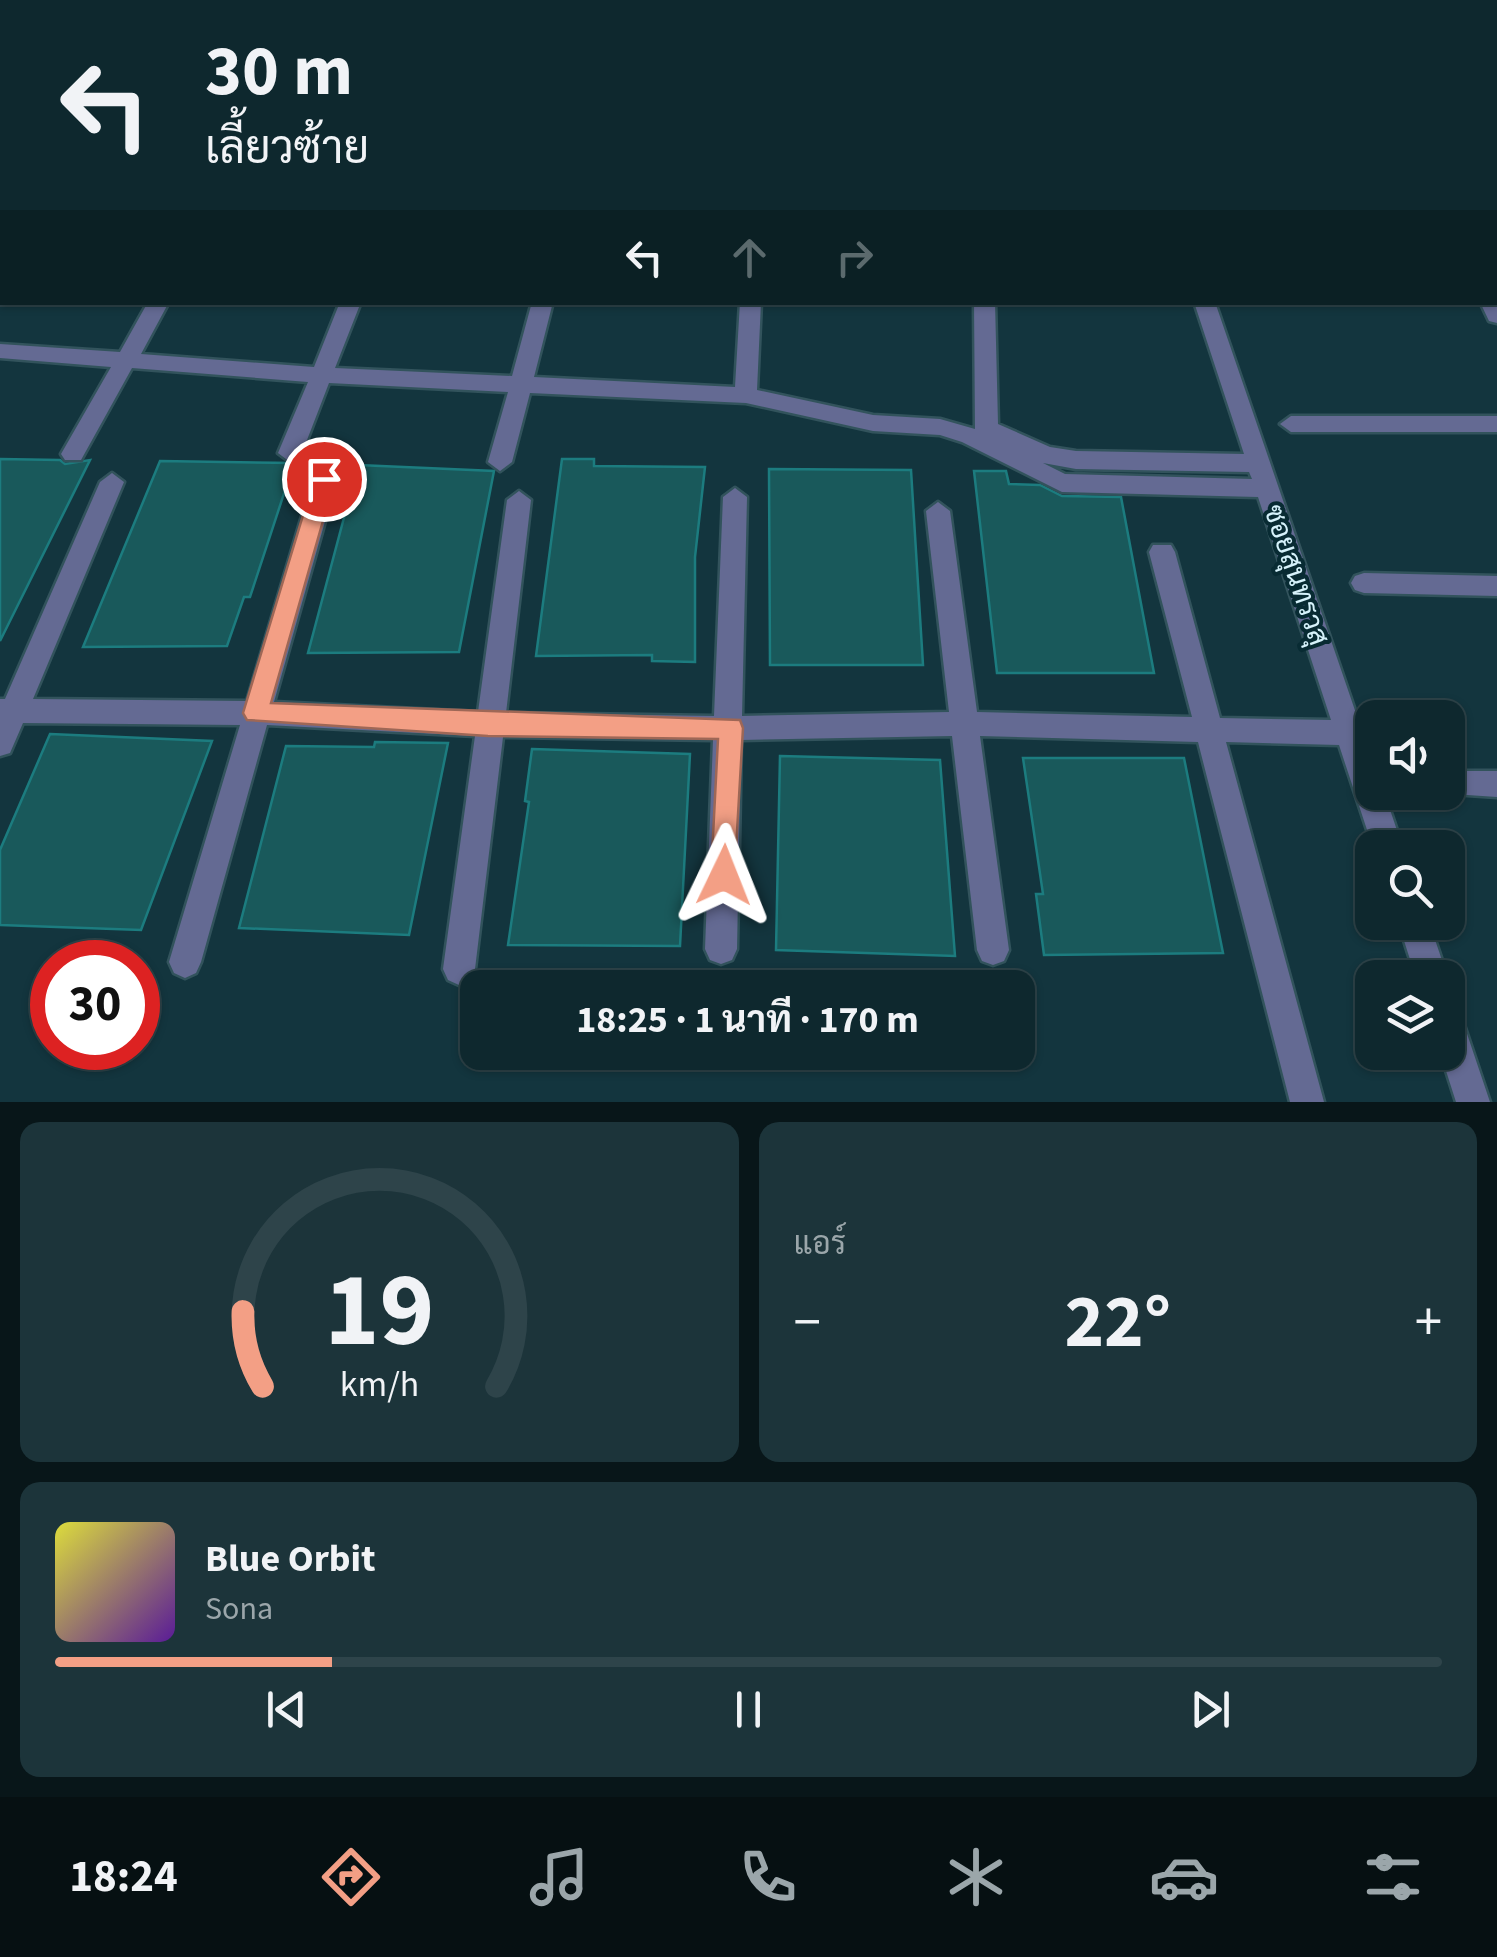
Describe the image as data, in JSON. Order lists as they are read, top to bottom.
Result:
{
  "streets": {
    "street": ["ซอยสุนทรวสุ"]
  },
  "page": {
    "turn": ["30 m", "เลี้ยวซ้าย"],
    "limit": "30",
    "trip": "18:25 · 1 นาที · 170 m",
    "tile": "แอร์",
    "heat": ["−", "22°", "+"],
    "song": ["Blue Orbit", "Sona"],
    "tabs": "18:24",
    "gauge": ["19", "km/h"]
  }
}
